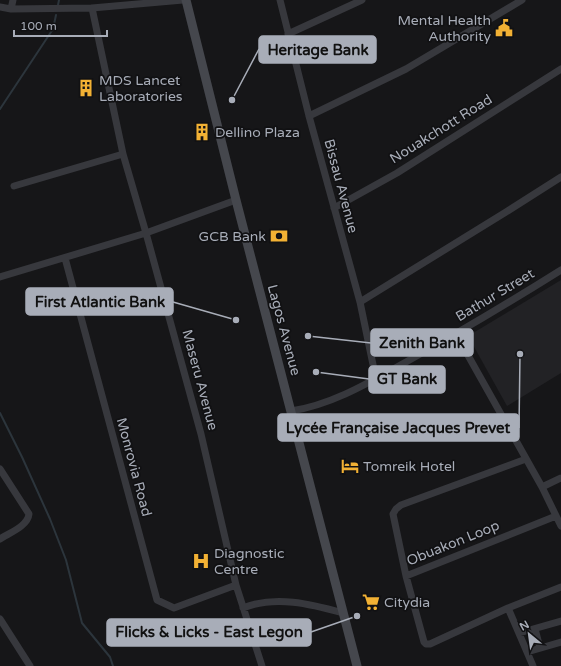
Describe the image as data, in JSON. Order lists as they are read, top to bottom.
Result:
{
  "streets": {
    "street": [
      "Nouakchott Road",
      "Bissau Avenue",
      "Bathur Street",
      "Lagos Avenue",
      "Maseru Avenue",
      "Monrovia Road",
      "Obuakon Loop"
    ]
  },
  "crossings": [
    ["Nouakchott Road", "Bissau Avenue"],
    ["Bissau Avenue", "Bathur Street"],
    ["Bathur Street", "Lagos Avenue"],
    ["Maseru Avenue", "Monrovia Road"]
  ],
  "places": {
    "public building": ["Mental Health Authority"],
    "building": ["MDS Lancet Laboratories", "Dellino Plaza"],
    "other": [
      "Heritage Bank",
      "First Atlantic Bank",
      "Zenith Bank",
      "Lycée Française Jacques Prevet",
      "GT Bank",
      "Flicks & Licks - East Legon"
    ],
    "bank": ["GCB Bank"],
    "hotel": ["Tomreik Hotel"],
    "hospital": ["Diagnostic Centre"],
    "supermarket": ["Citydia"]
  },
  "scale_bar": "100 m",
  "north": "top left"
}
